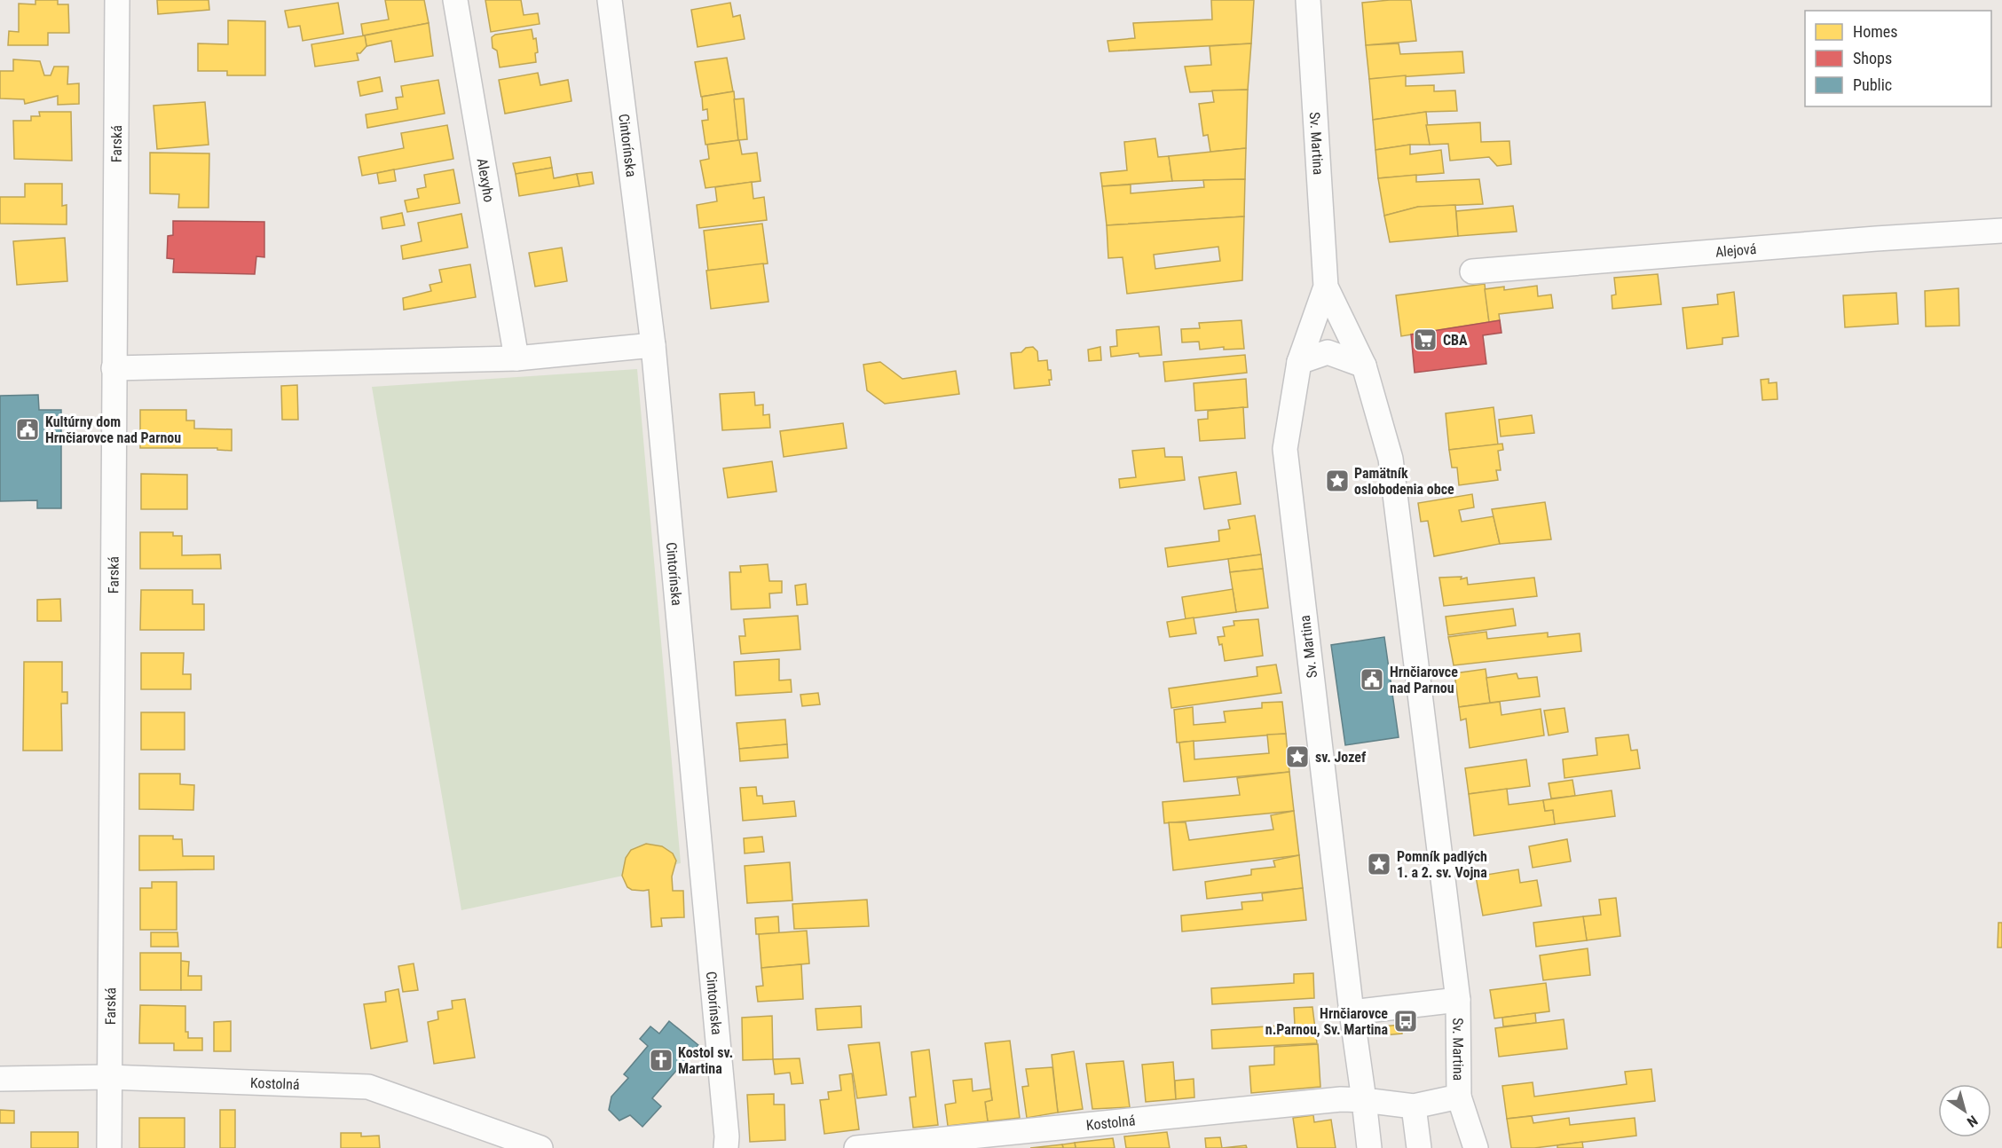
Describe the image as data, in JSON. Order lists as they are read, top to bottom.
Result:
{
  "streets": {
    "street": [
      "Farská",
      "Sv. Martina",
      "Cintorínska",
      "Alexyho",
      "Alejová",
      "Kostolná"
    ]
  },
  "crossings": [
    ["Farská", "Kostolná"],
    ["Sv. Martina", "Kostolná"]
  ],
  "places": {
    "supermarket": ["CBA"],
    "public building": ["Kultúrny dom Hrnčiarovce nad Parnou", "Hrnčiarovce nad Parnou"],
    "place": ["Pamätník oslobodenia obce", "sv. Jozef", "Pomník padlých 1. a 2. sv. Vojna"],
    "bus stop": ["Hrnčiarovce n.Parnou, Sv. Martina"],
    "church": ["Kostol sv. Martina"]
  },
  "legend": ["Homes", "Shops", "Public"],
  "north": "bottom right"
}
